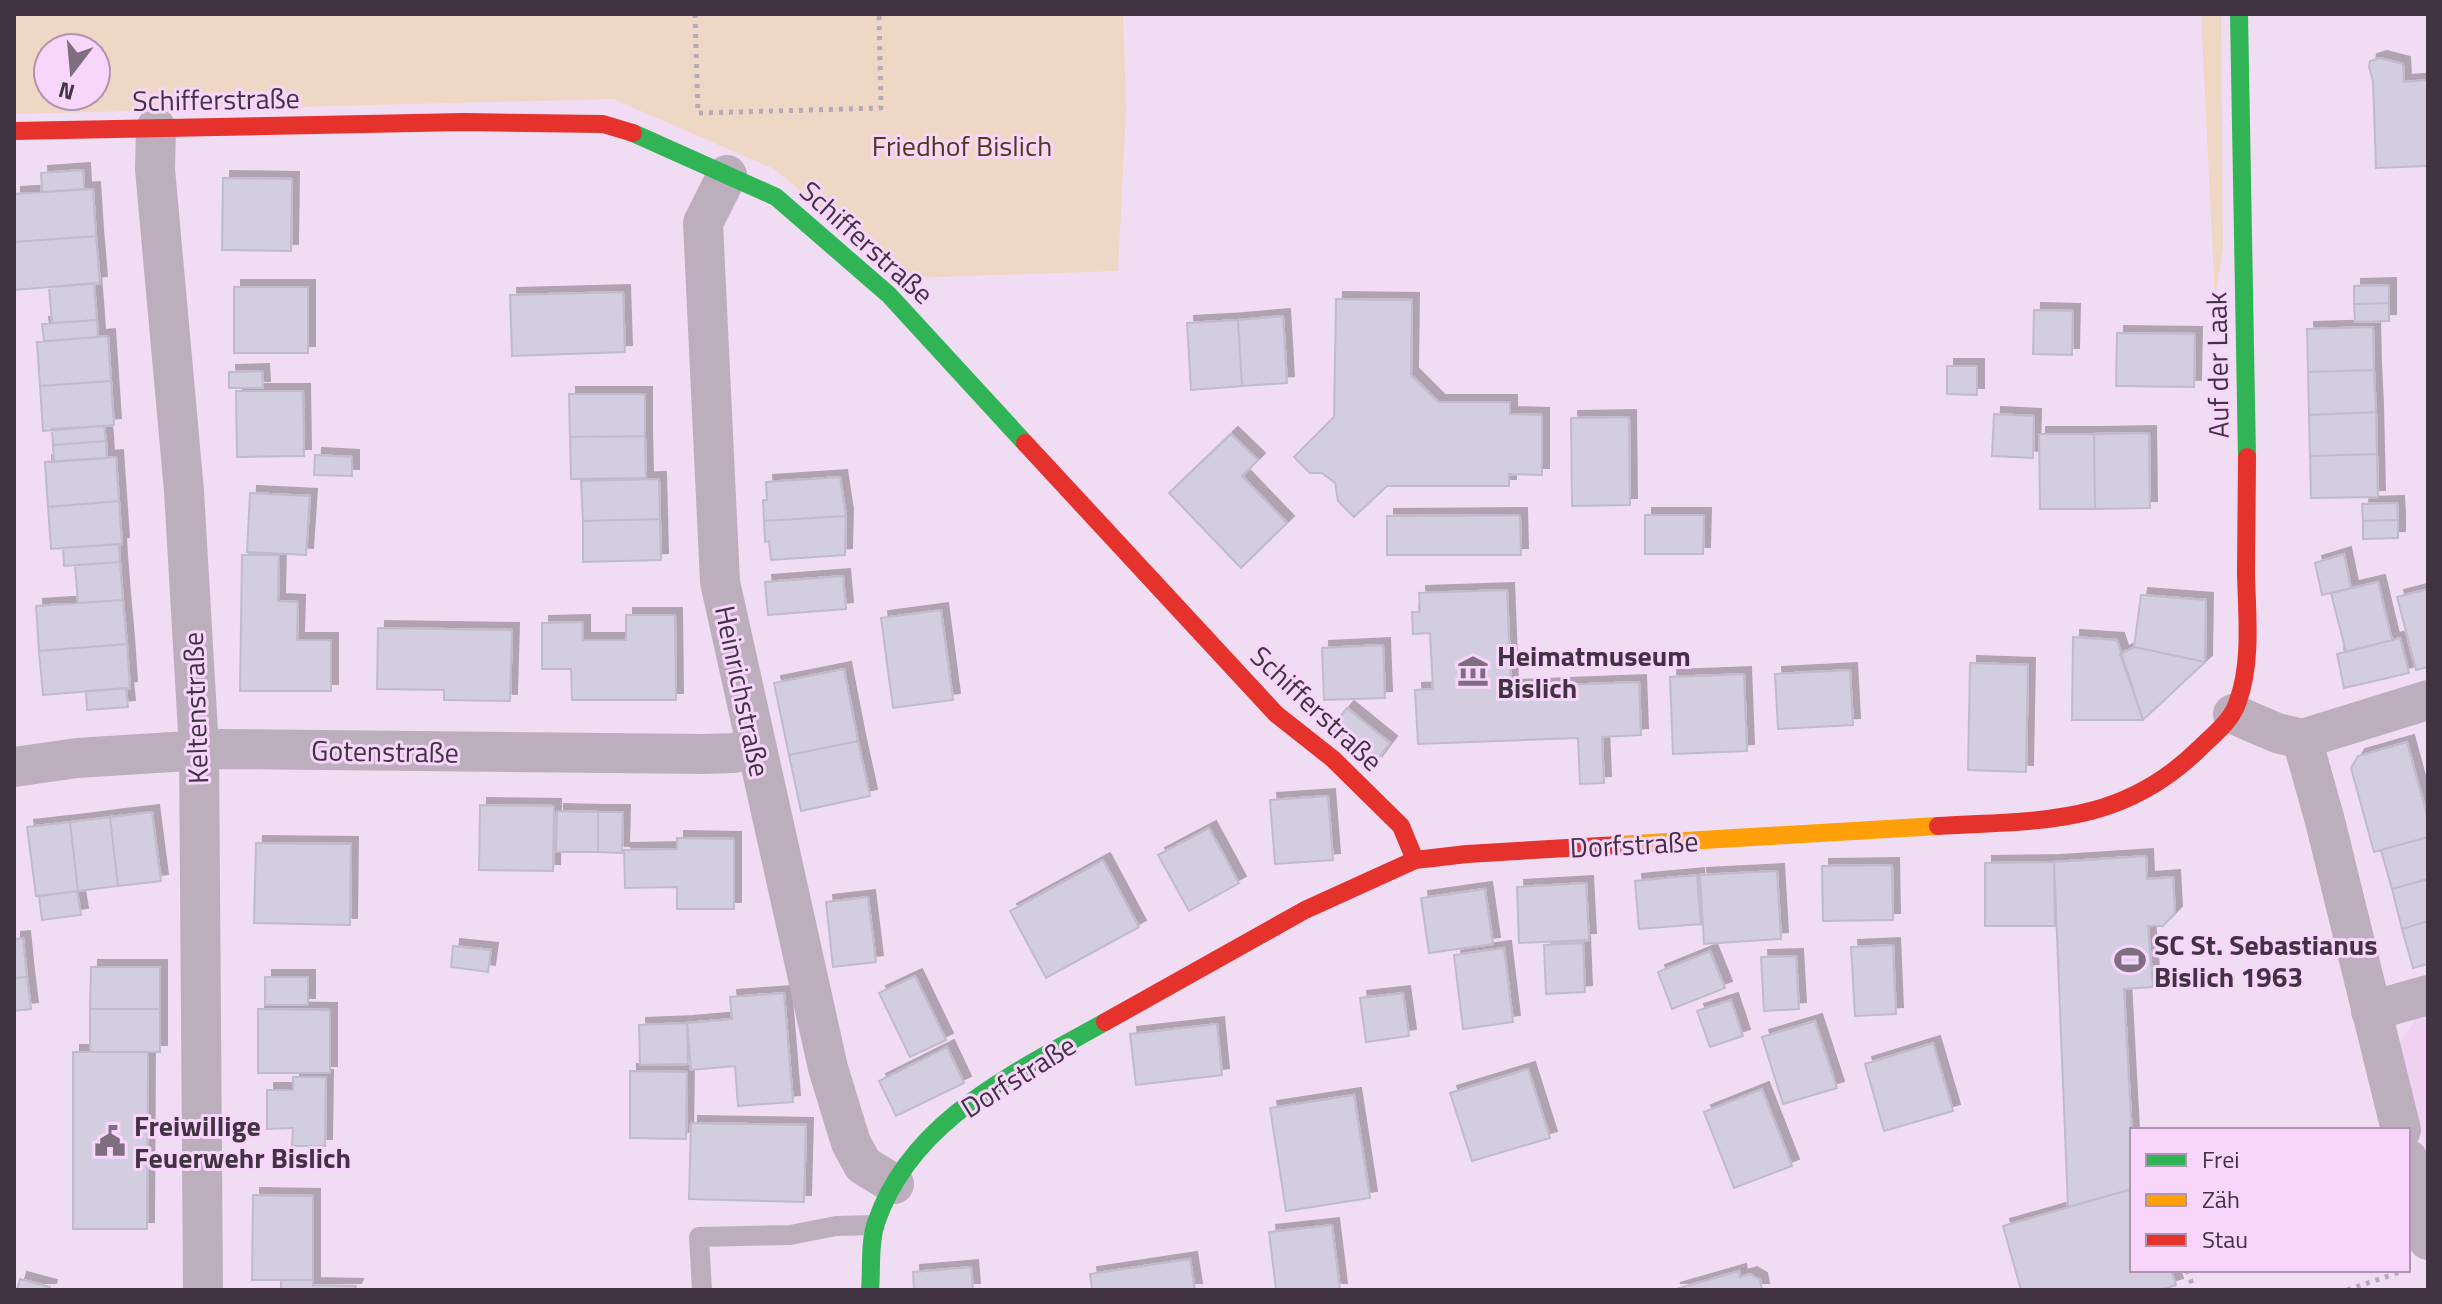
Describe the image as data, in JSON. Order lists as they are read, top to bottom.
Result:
{
  "streets": {
    "main road": ["Schifferstraße", "Auf der Laak", "Dorfstraße"],
    "street": ["Heinrichstraße", "Keltenstraße", "Gotenstraße"]
  },
  "crossings": [
    ["Schifferstraße", "Heinrichstraße"],
    ["Schifferstraße", "Keltenstraße"],
    ["Schifferstraße", "Dorfstraße"],
    ["Auf der Laak", "Dorfstraße"],
    ["Heinrichstraße", "Gotenstraße"],
    ["Heinrichstraße", "Dorfstraße"],
    ["Keltenstraße", "Gotenstraße"]
  ],
  "parks": ["Friedhof Bislich"],
  "places": {
    "museum": ["Heimatmuseum Bislich"],
    "sports": ["SC St. Sebastianus Bislich 1963"],
    "public building": ["Freiwillige Feuerwehr Bislich"]
  },
  "legend": ["Frei", "Zäh", "Stau"],
  "north": "bottom"
}
